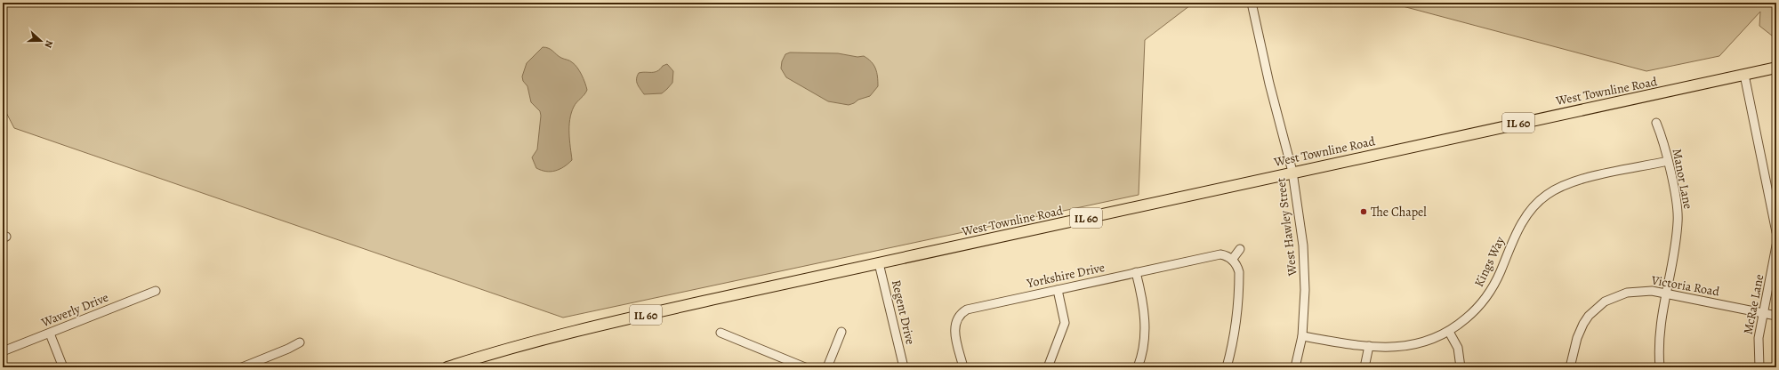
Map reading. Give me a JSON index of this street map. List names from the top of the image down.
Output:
{
  "streets": {
    "main road": ["West Townline Road", "IL 60"],
    "street": [
      "Manor Lane",
      "West Hawley Street",
      "Kings Way",
      "Yorkshire Drive",
      "Victoria Road",
      "McRae Lane",
      "Waverly Drive",
      "Regent Drive"
    ]
  },
  "crossings": [
    ["West Townline Road", "IL 60"],
    ["West Townline Road", "West Hawley Street"],
    ["West Townline Road", "Regent Drive"],
    ["IL 60", "Regent Drive"],
    ["Manor Lane", "Kings Way"],
    ["Manor Lane", "Victoria Road"],
    ["West Hawley Street", "Kings Way"],
    ["Victoria Road", "McRae Lane"]
  ],
  "places": ["The Chapel"],
  "north": "right"
}
